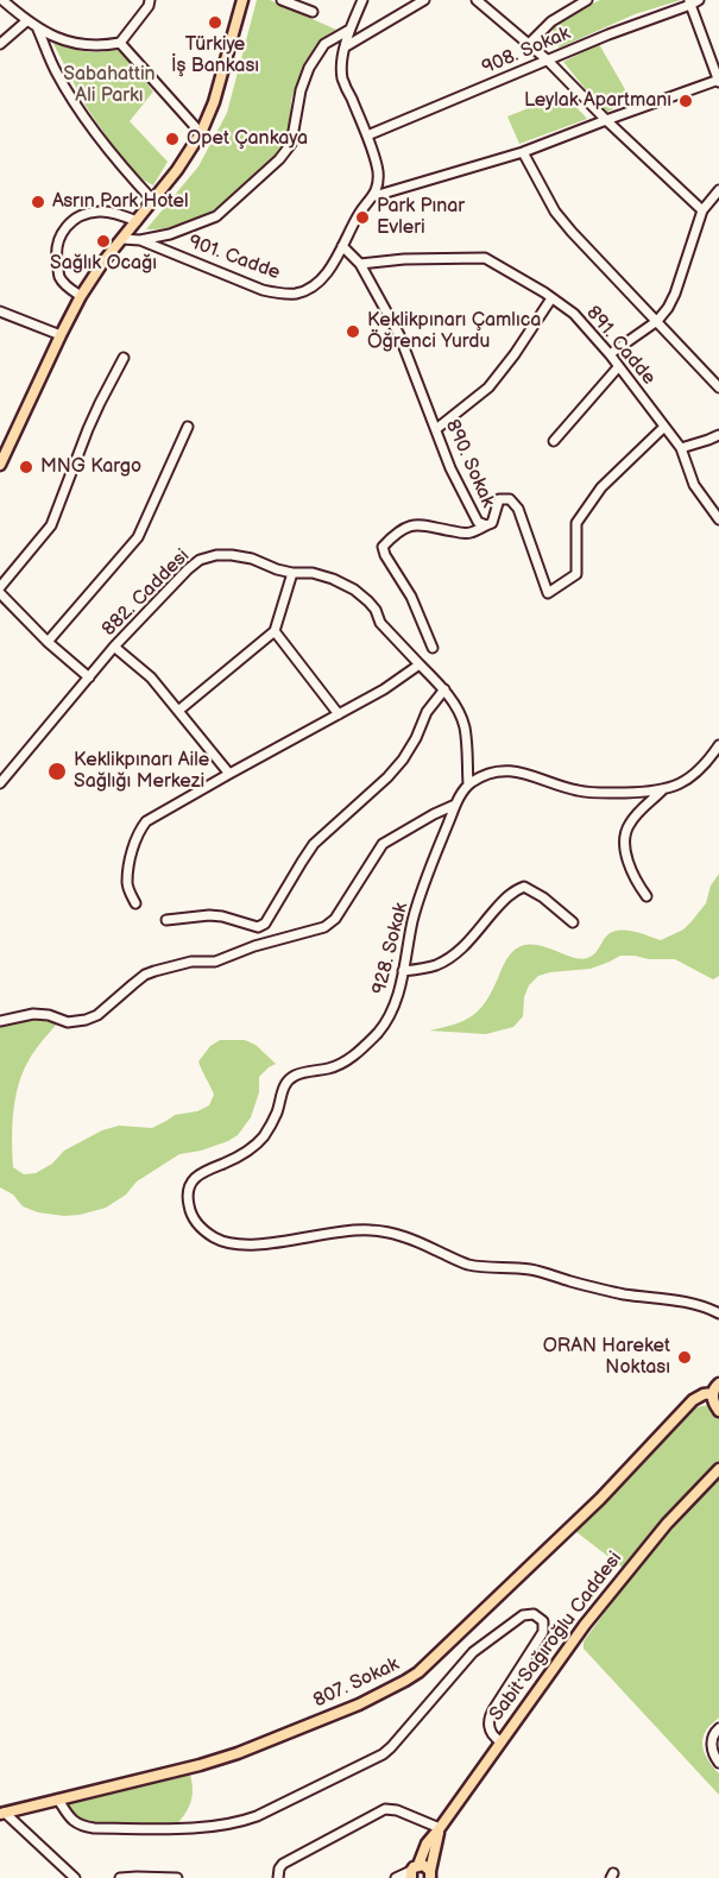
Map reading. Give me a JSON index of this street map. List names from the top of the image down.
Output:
{
  "streets": {
    "main road": ["Sabit Sağıroğlu Caddesi", "807. Sokak"],
    "street": [
      "908. Sokak",
      "901. Cadde",
      "891. Cadde",
      "890. Sokak",
      "882. Caddesi",
      "928. Sokak"
    ]
  },
  "crossings": [
    ["901. Cadde", "890. Sokak"],
    ["891. Cadde", "890. Sokak"],
    ["882. Caddesi", "928. Sokak"]
  ],
  "parks": ["Sabahattin Ali Parkı"],
  "places": [
    "Türkiye İş Bankası",
    "Leylak Apartmanı",
    "Opet Çankaya",
    "Asrın Park Hotel",
    "Park Pınar Evleri",
    "Sağlık Ocağı",
    "Keklikpınarı Çamlıca Öğrenci Yurdu",
    "MNG Kargo",
    "Keklikpınarı Aile Sağlığı Merkezi",
    "ORAN Hareket Noktası"
  ]
}
